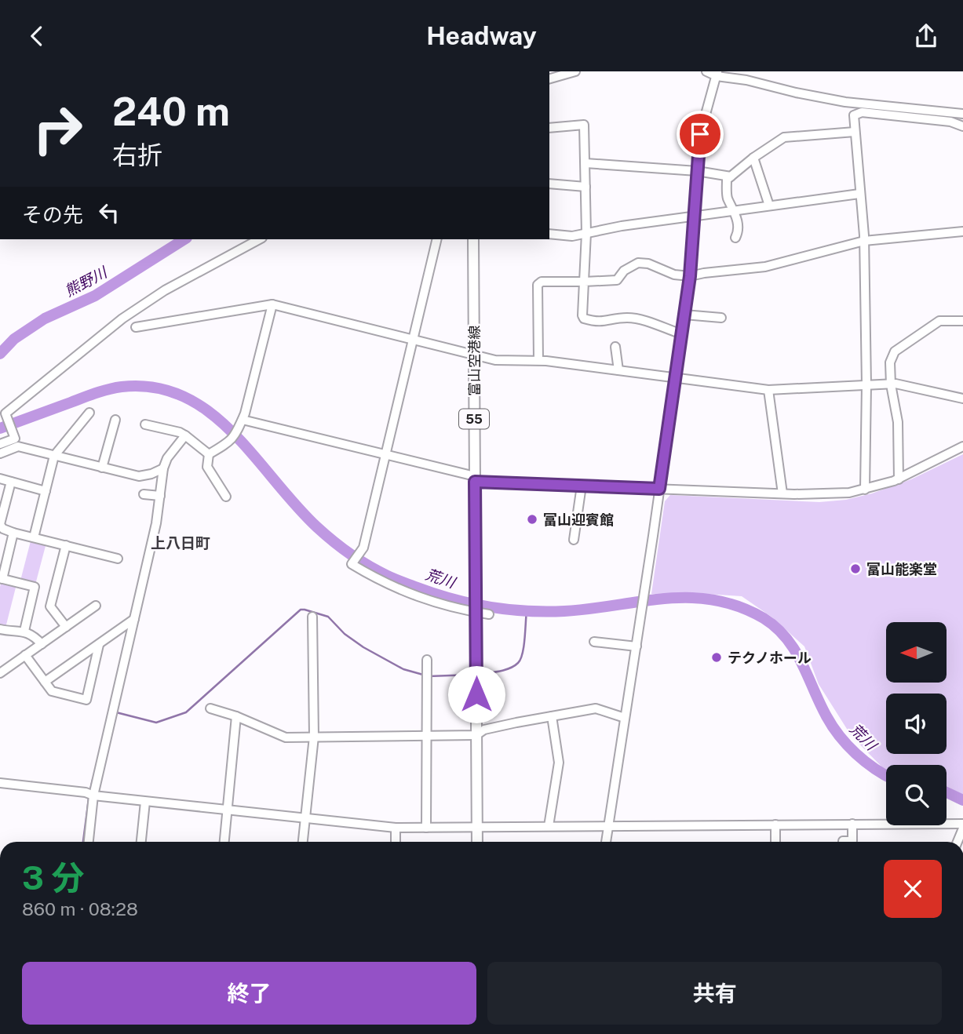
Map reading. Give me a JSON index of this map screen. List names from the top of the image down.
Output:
{
  "streets": {
    "main road": ["富山空港線", "55"]
  },
  "districts": ["上八日町"],
  "water": ["熊野川", "荒川"],
  "places": ["富山迎賓館", "富山能楽堂", "テクノホール"],
  "north": "left",
  "page": {
    "header": "Headway",
    "turn": ["240 m", "右折"],
    "then": "その先",
    "heading": ["3 分", "860 m · 08:28"],
    "buttons": ["終了", "共有"]
  }
}
